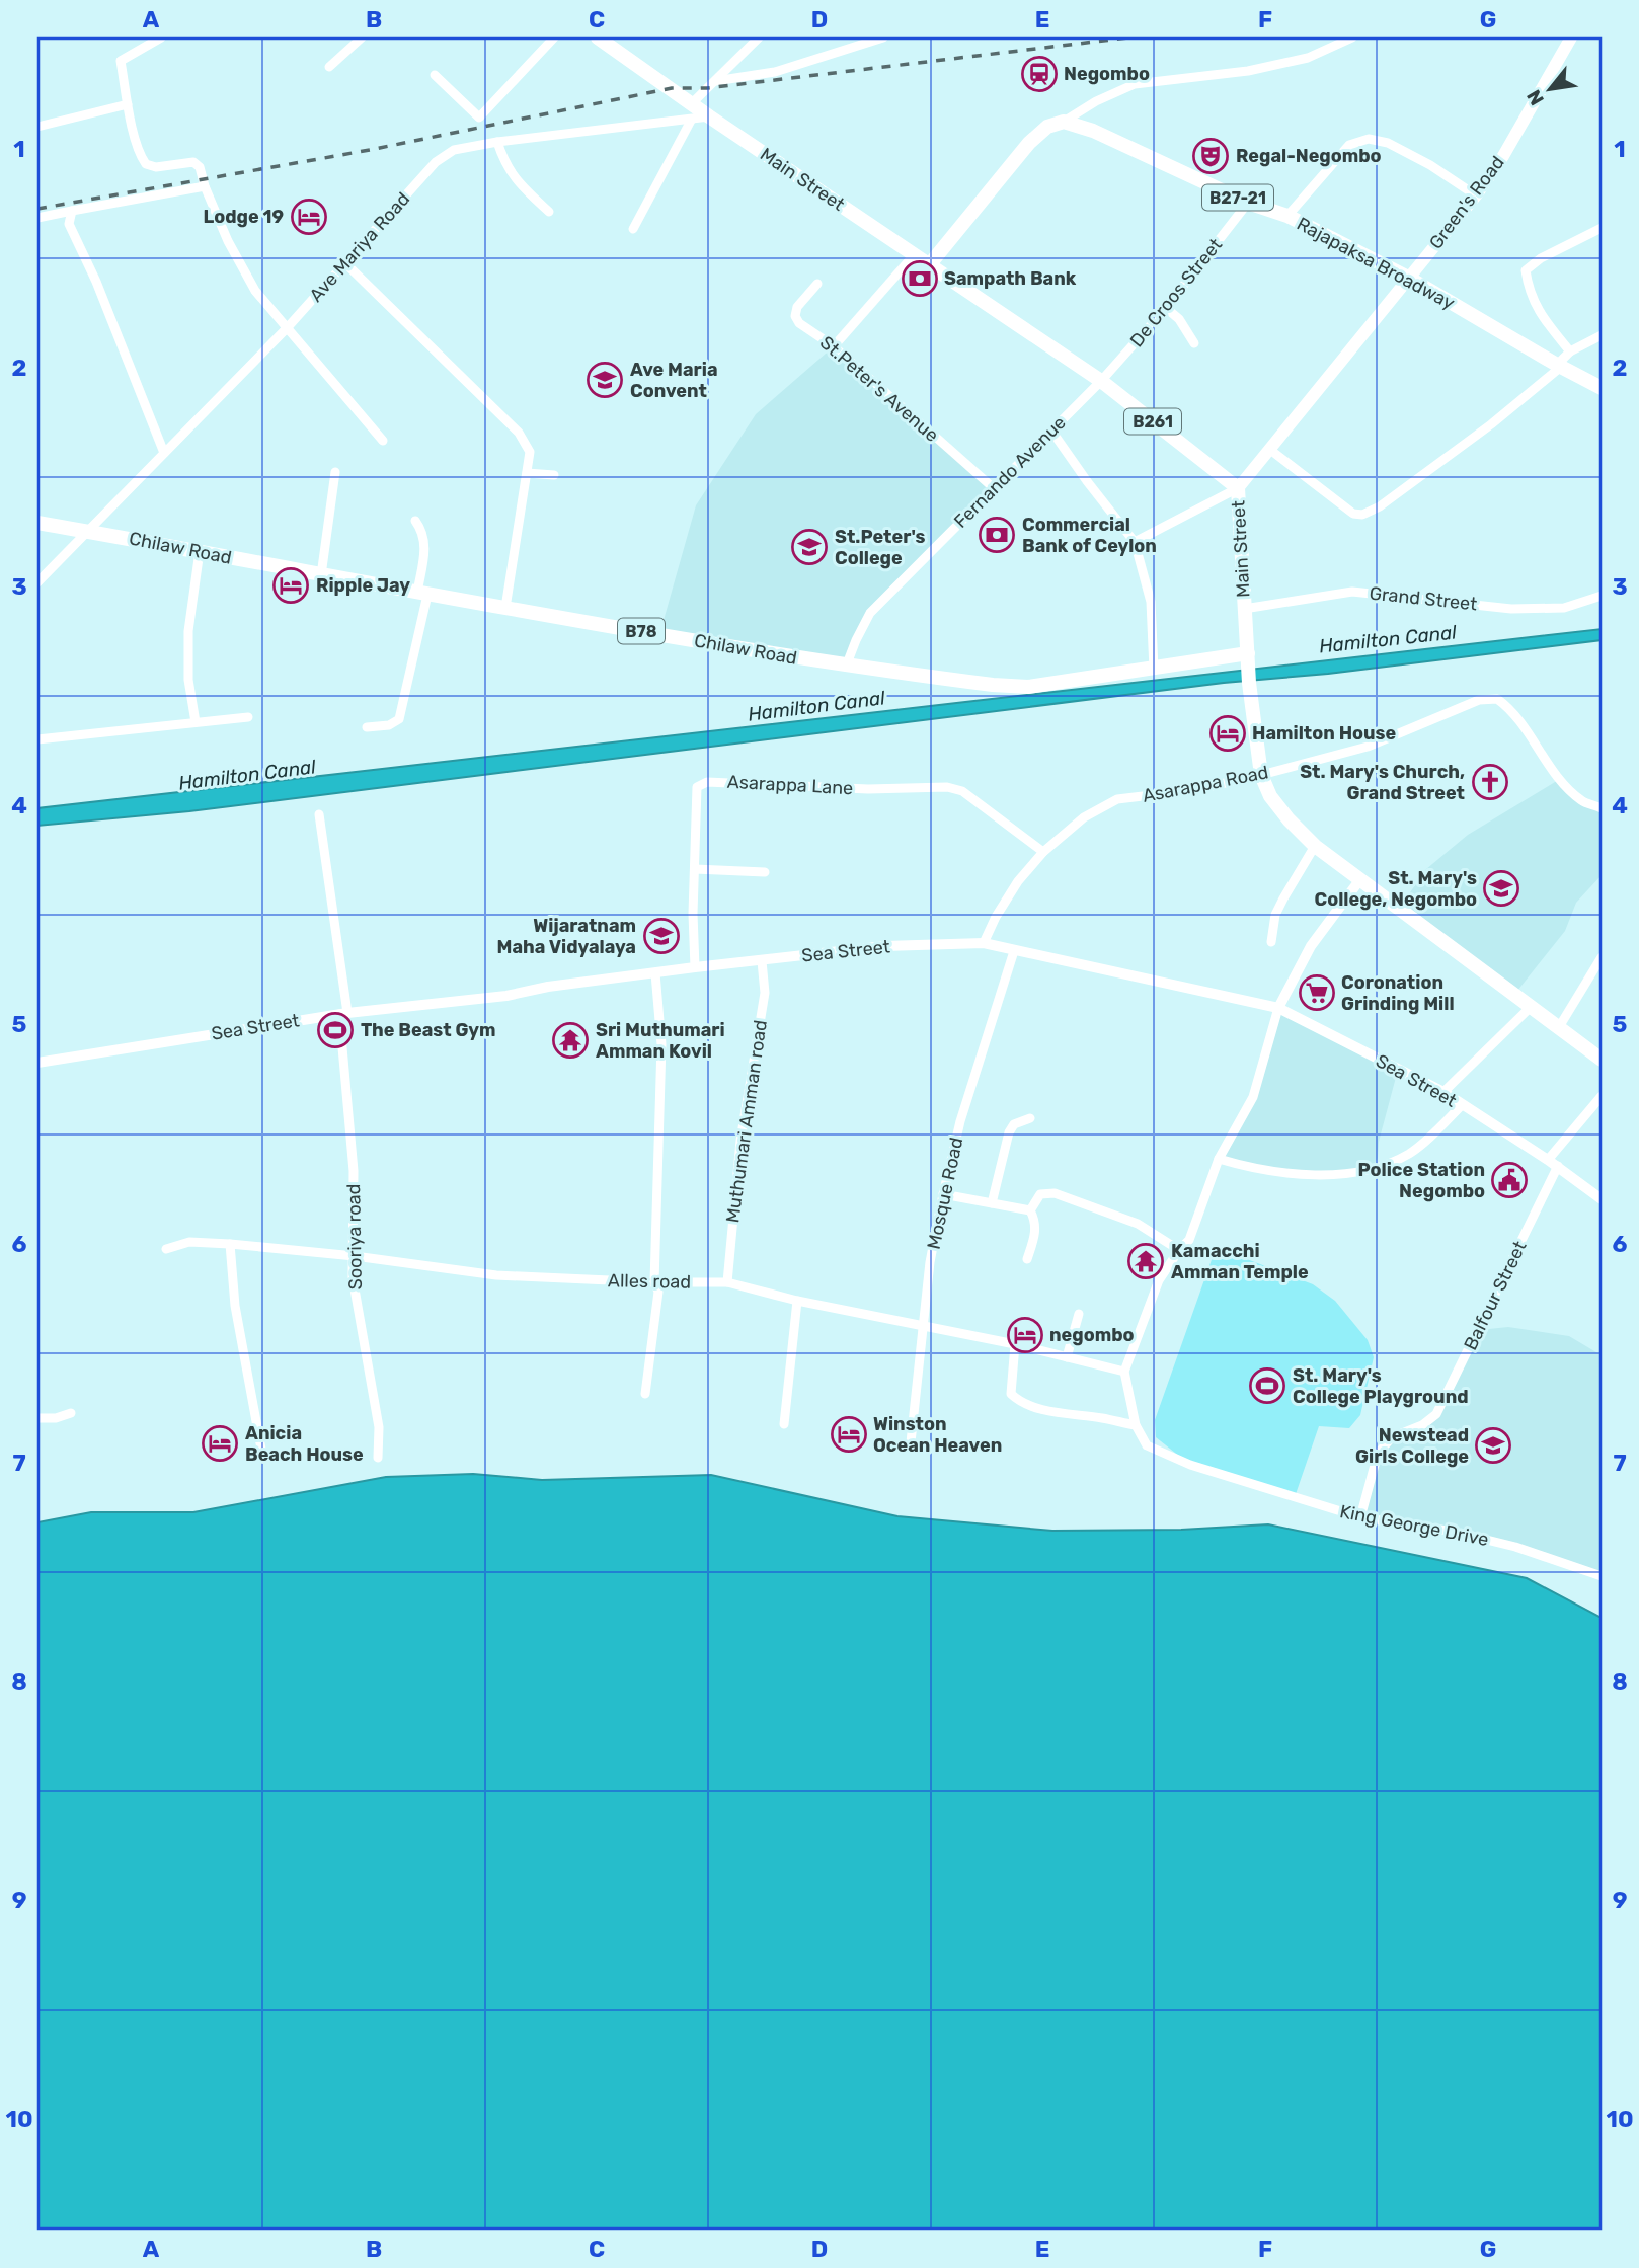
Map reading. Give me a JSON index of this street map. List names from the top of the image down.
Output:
{
  "streets": {
    "main road": [
      "Main Street",
      "B27-21",
      "Green's Road",
      "Rajapaksa Broadway",
      "B261",
      "Chilaw Road",
      "B78"
    ],
    "street": [
      "Ave Mariya Road",
      "De Croos Street",
      "St.Peter's Avenue",
      "Fernando Avenue",
      "Grand Street",
      "Asarappa Road",
      "Asarappa Lane",
      "Sea Street",
      "Muthumari Amman road",
      "Mosque Road",
      "Sooriya road",
      "Alles road",
      "Balfour Street",
      "King George Drive"
    ]
  },
  "crossings": [
    ["Main Street", "Green's Road"],
    ["Main Street", "Ave Mariya Road"],
    ["Main Street", "De Croos Street"],
    ["Main Street", "Fernando Avenue"],
    ["Main Street", "Chilaw Road"],
    ["Main Street", "Grand Street"],
    ["Main Street", "Asarappa Road"],
    ["Green's Road", "Rajapaksa Broadway"],
    ["Ave Mariya Road", "Chilaw Road"],
    ["Rajapaksa Broadway", "De Croos Street"],
    ["De Croos Street", "Fernando Avenue"],
    ["St.Peter's Avenue", "Fernando Avenue"],
    ["Fernando Avenue", "Chilaw Road"],
    ["Asarappa Road", "Asarappa Lane"],
    ["Asarappa Road", "Sea Street"],
    ["Asarappa Lane", "Sea Street"],
    ["Sea Street", "Muthumari Amman road"],
    ["Sea Street", "Mosque Road"],
    ["Sea Street", "Sooriya road"],
    ["Sea Street", "Balfour Street"],
    ["Muthumari Amman road", "Alles road"],
    ["Mosque Road", "Alles road"],
    ["Sooriya road", "Alles road"],
    ["Balfour Street", "King George Drive"]
  ],
  "water": ["Hamilton Canal"],
  "places": {
    "station": ["Negombo"],
    "theatre": ["Regal-Negombo"],
    "hotel": [
      "Lodge 19",
      "Ripple Jay",
      "Hamilton House",
      "negombo",
      "Winston Ocean Heaven",
      "Anicia Beach House"
    ],
    "bank": ["Sampath Bank", "Commercial Bank of Ceylon"],
    "school or university": [
      "Ave Maria Convent",
      "St.Peter's College",
      "St. Mary's College, Negombo",
      "Wijaratnam Maha Vidyalaya",
      "Newstead Girls College"
    ],
    "church": ["St. Mary's Church, Grand Street"],
    "supermarket": ["Coronation Grinding Mill"],
    "sports": ["The Beast Gym", "St. Mary's College Playground"],
    "temple": ["Sri Muthumari Amman Kovil", "Kamacchi Amman Temple"],
    "public building": ["Police Station Negombo"]
  },
  "north": "bottom left",
  "grid": {
    "columns": [
      "A",
      "B",
      "C",
      "D",
      "E",
      "F",
      "G"
    ],
    "rows": [
      "1",
      "2",
      "3",
      "4",
      "5",
      "6",
      "7",
      "8",
      "9",
      "10"
    ]
  }
}
